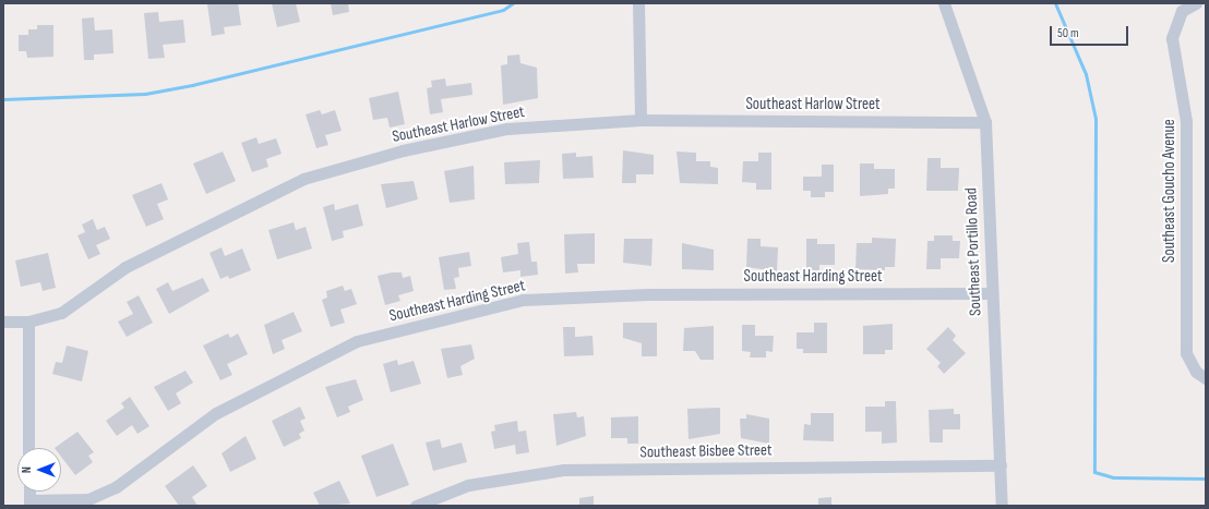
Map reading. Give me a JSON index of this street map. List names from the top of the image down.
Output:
{
  "streets": {
    "street": [
      "Southeast Harlow Street",
      "Southeast Goucho Avenue",
      "Southeast Portillo Road",
      "Southeast Harding Street",
      "Southeast Bisbee Street"
    ]
  },
  "crossings": [
    ["Southeast Harlow Street", "Southeast Portillo Road"],
    ["Southeast Portillo Road", "Southeast Harding Street"],
    ["Southeast Portillo Road", "Southeast Bisbee Street"]
  ],
  "scale_bar": "50 m",
  "north": "left"
}
